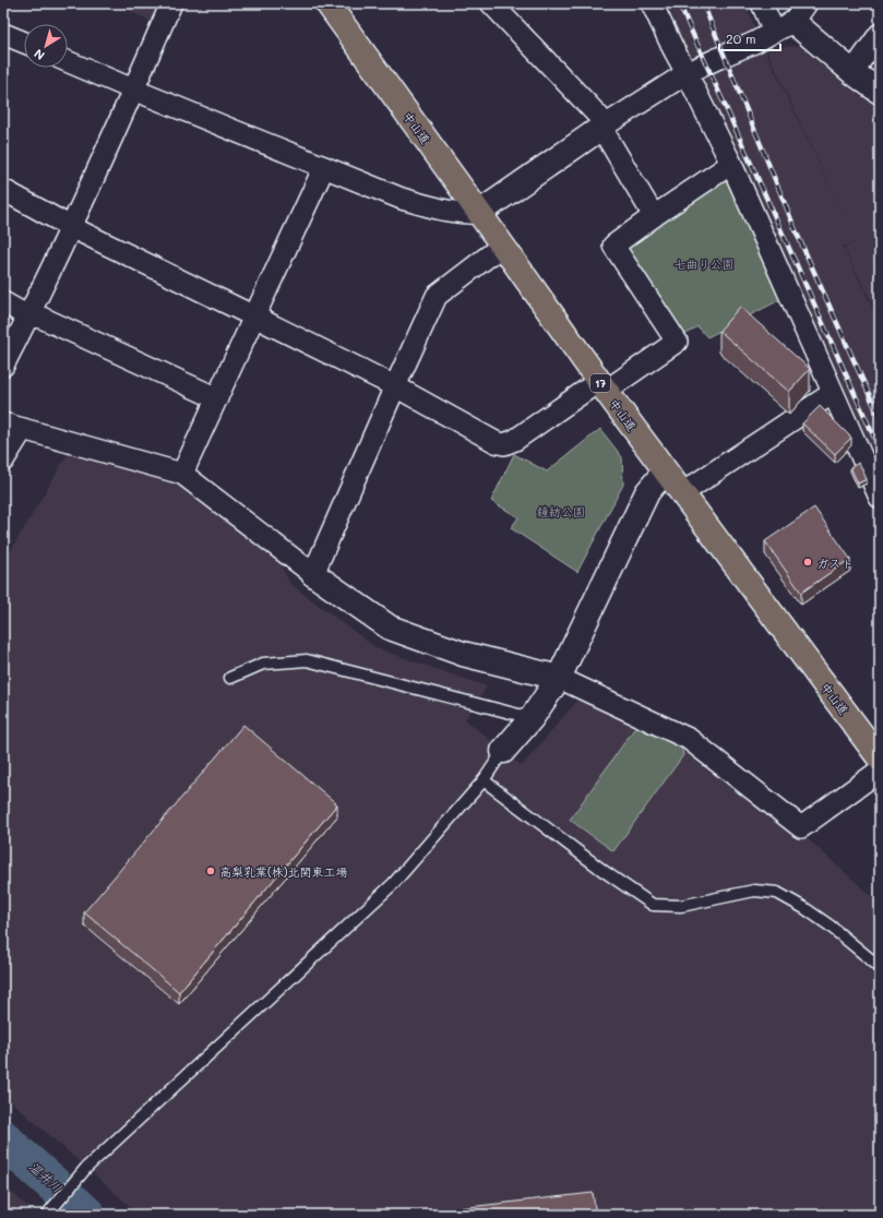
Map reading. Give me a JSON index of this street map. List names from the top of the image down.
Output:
{
  "streets": {
    "highway": ["中山道", "17"]
  },
  "water": ["温井川"],
  "parks": ["七曲り公園", "鐘紡公園"],
  "places": ["ガスト", "高梨乳業(株)北関東工場"],
  "scale_bar": "20 m",
  "north": "bottom left"
}
